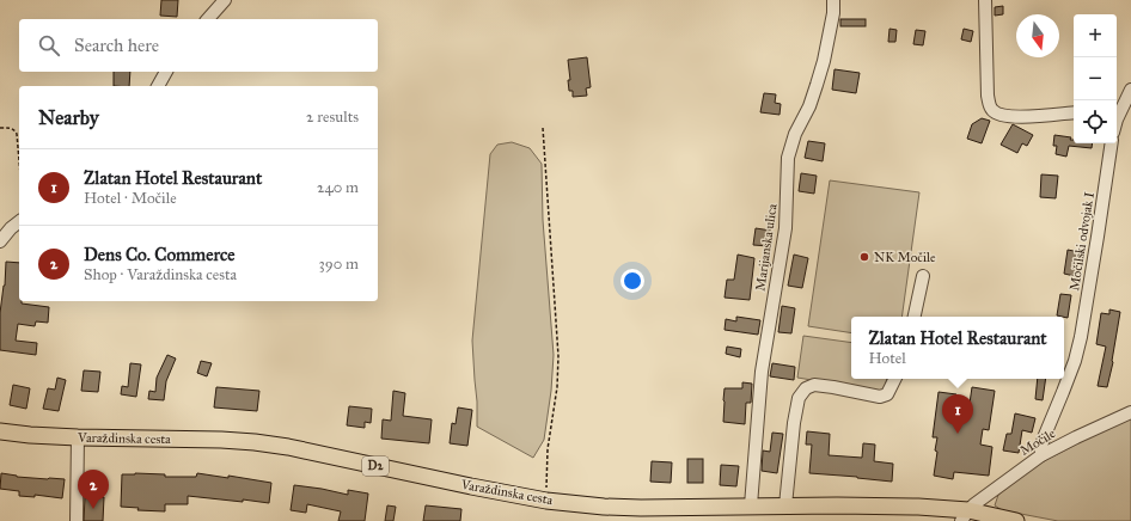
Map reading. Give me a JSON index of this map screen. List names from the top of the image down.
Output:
{
  "streets": {
    "main road": ["Varaždinska cesta", "D2"],
    "street": ["Močilski odvojak I", "Marijanska ulica", "Močile"]
  },
  "crossings": [
    ["Močilski odvojak I", "Močile"],
    ["Marijanska ulica", "Varaždinska cesta"],
    ["Varaždinska cesta", "Močile"]
  ],
  "places": ["NK Močile"],
  "north": "bottom",
  "page": {
    "map_buttons": ["+", "−"],
    "search": "Search here",
    "heading": ["Nearby", "2 results"],
    "list": [
      {
        "mark": "1",
        "name": "Zlatan Hotel Restaurant",
        "note": "Hotel · Močile",
        "value": "240 m"
      },
      {
        "mark": "2",
        "name": "Dens Co. Commerce",
        "note": "Shop · Varaždinska cesta",
        "value": "390 m"
      }
    ],
    "popup": ["Zlatan Hotel Restaurant", "Hotel"],
    "pins": ["1", "2"]
  }
}
